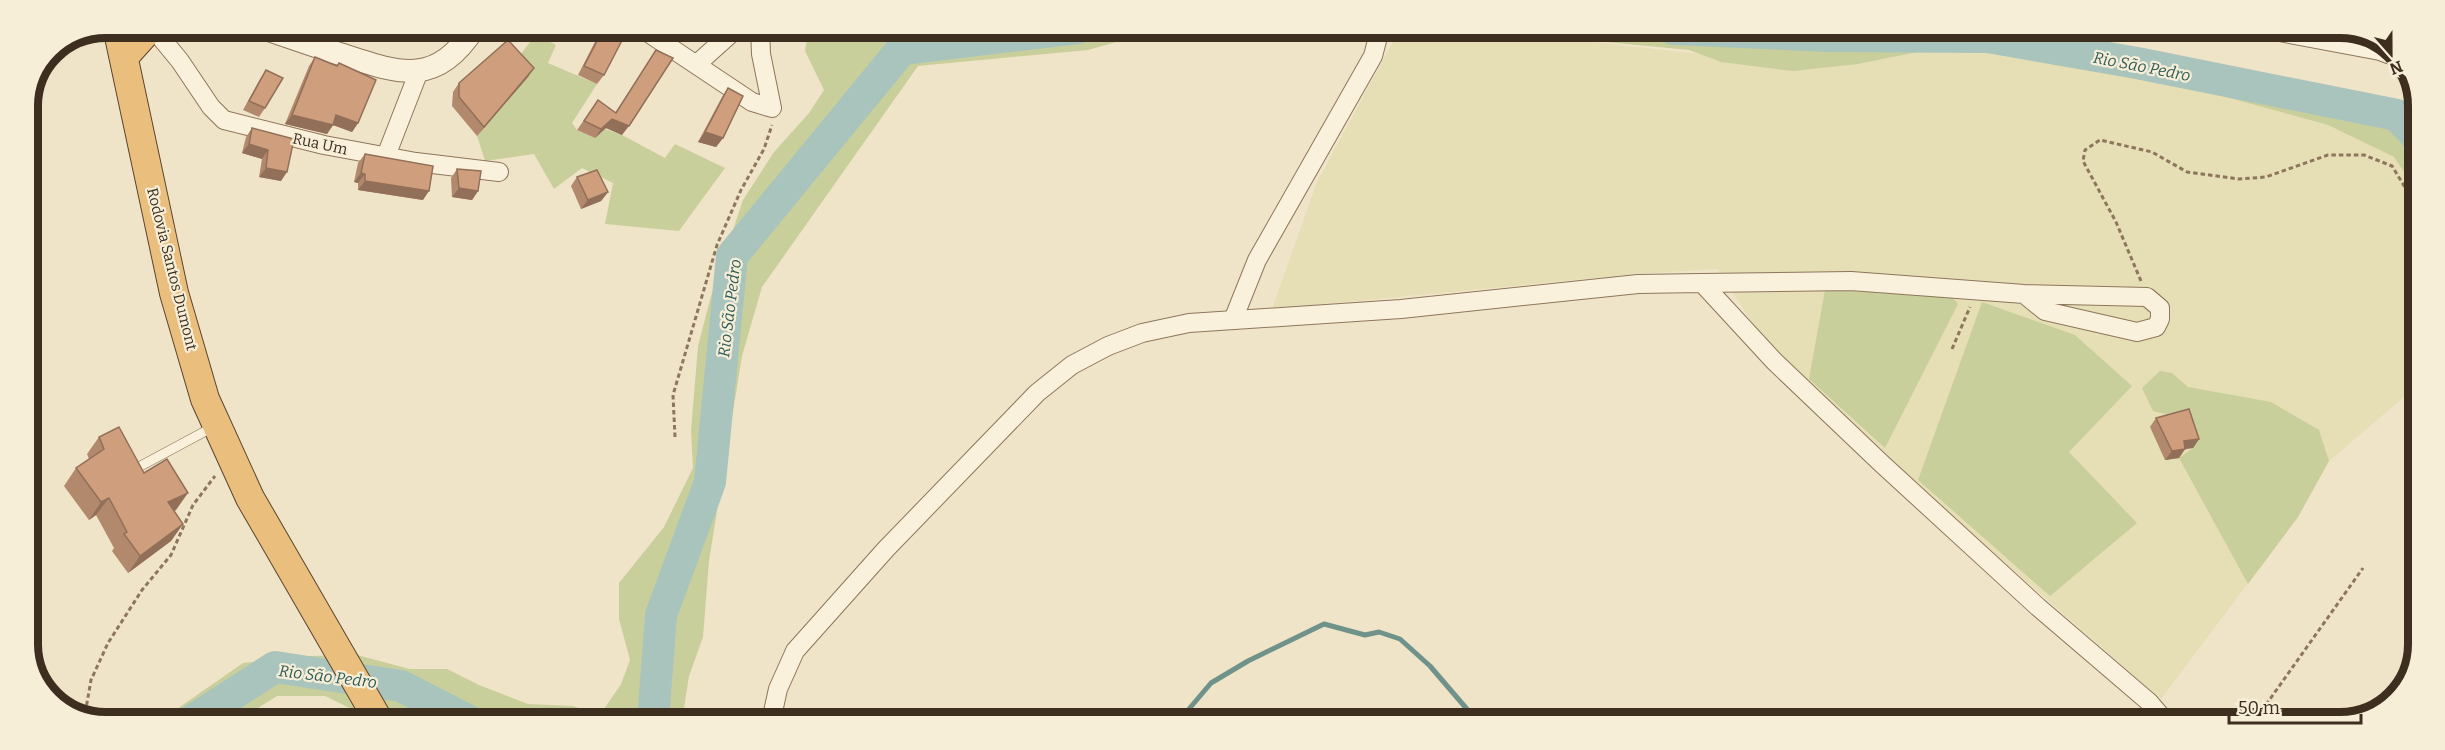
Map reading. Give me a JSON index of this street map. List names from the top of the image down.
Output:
{
  "streets": {
    "highway": ["Rodovia Santos Dumont"],
    "street": ["Rua Um"]
  },
  "water": ["Rio São Pedro"],
  "scale_bar": "50 m",
  "north": "bottom"
}
